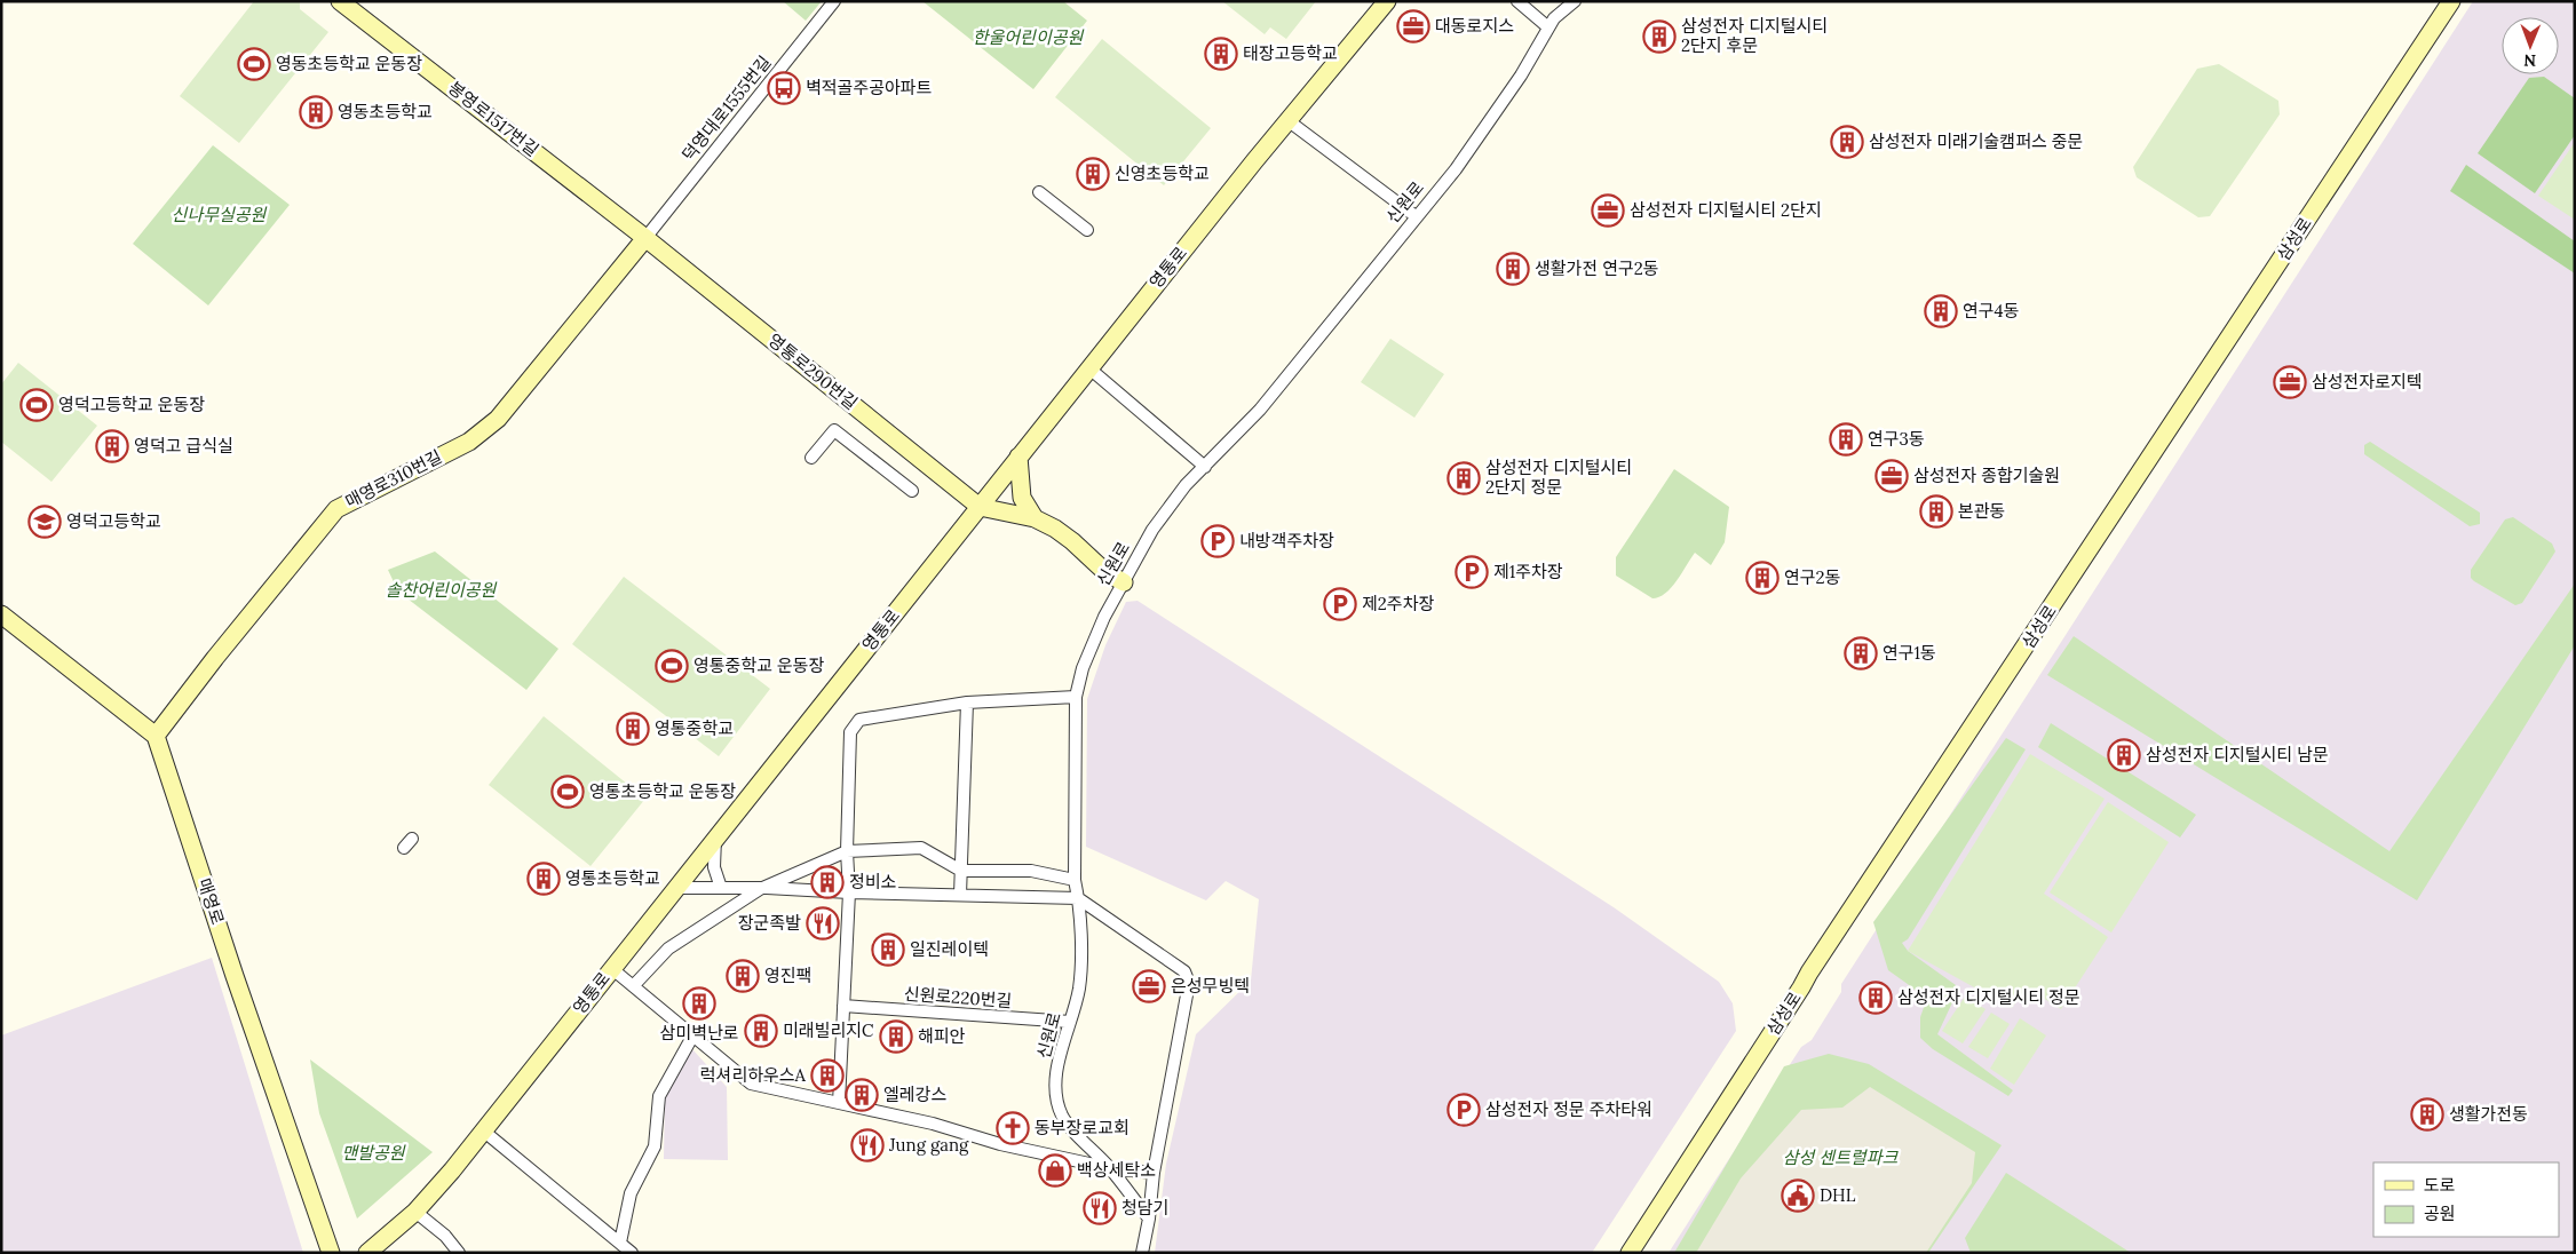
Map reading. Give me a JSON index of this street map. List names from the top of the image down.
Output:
{
  "streets": {
    "street": [
      "덕영대로1555번길",
      "봉영로1517번길",
      "신원로",
      "삼성로",
      "영통로",
      "영통로290번길",
      "매영로310번길",
      "매영로",
      "신원로220번길"
    ]
  },
  "crossings": [
    ["덕영대로1555번길", "봉영로1517번길"],
    ["덕영대로1555번길", "영통로290번길"],
    ["덕영대로1555번길", "매영로310번길"],
    ["봉영로1517번길", "영통로290번길"],
    ["봉영로1517번길", "매영로310번길"],
    ["신원로", "신원로220번길"],
    ["영통로", "영통로290번길"],
    ["영통로290번길", "매영로310번길"],
    ["매영로310번길", "매영로"]
  ],
  "parks": [
    "한울어린이공원",
    "신나무실공원",
    "솔찬어린이공원",
    "맨발공원",
    "삼성 센트럴파크"
  ],
  "places": {
    "office": [
      "대동로지스",
      "삼성전자 디지털시티 2단지",
      "삼성전자로지텍",
      "삼성전자 종합기술원",
      "은성무빙텍"
    ],
    "building": [
      "삼성전자 디지털시티 2단지 후문",
      "태장고등학교",
      "영동초등학교",
      "삼성전자 미래기술캠퍼스 중문",
      "신영초등학교",
      "생활가전 연구2동",
      "연구4동",
      "연구3동",
      "영덕고 급식실",
      "삼성전자 디지털시티 2단지 정문",
      "본관동",
      "연구2동",
      "연구1동",
      "영통중학교",
      "삼성전자 디지털시티 남문",
      "영통초등학교",
      "정비소",
      "일진레이텍",
      "영진팩",
      "삼성전자 디지털시티 정문",
      "삼미벽난로",
      "미래빌리지C",
      "해피안",
      "럭셔리하우스A",
      "엘레강스",
      "생활가전동"
    ],
    "sports": [
      "영동초등학교 운동장",
      "영덕고등학교 운동장",
      "영통중학교 운동장",
      "영통초등학교 운동장"
    ],
    "bus stop": ["벽적골주공아파트"],
    "school or university": ["영덕고등학교"],
    "parking": [
      "내방객주차장",
      "제1주차장",
      "제2주차장",
      "삼성전자 정문 주차타워"
    ],
    "restaurant": ["장군족발", "Jung gang", "청담기"],
    "church": ["동부장로교회"],
    "shop": ["백상세탁소"],
    "public building": ["DHL"]
  },
  "legend": ["도로", "공원"],
  "north": "bottom"
}
